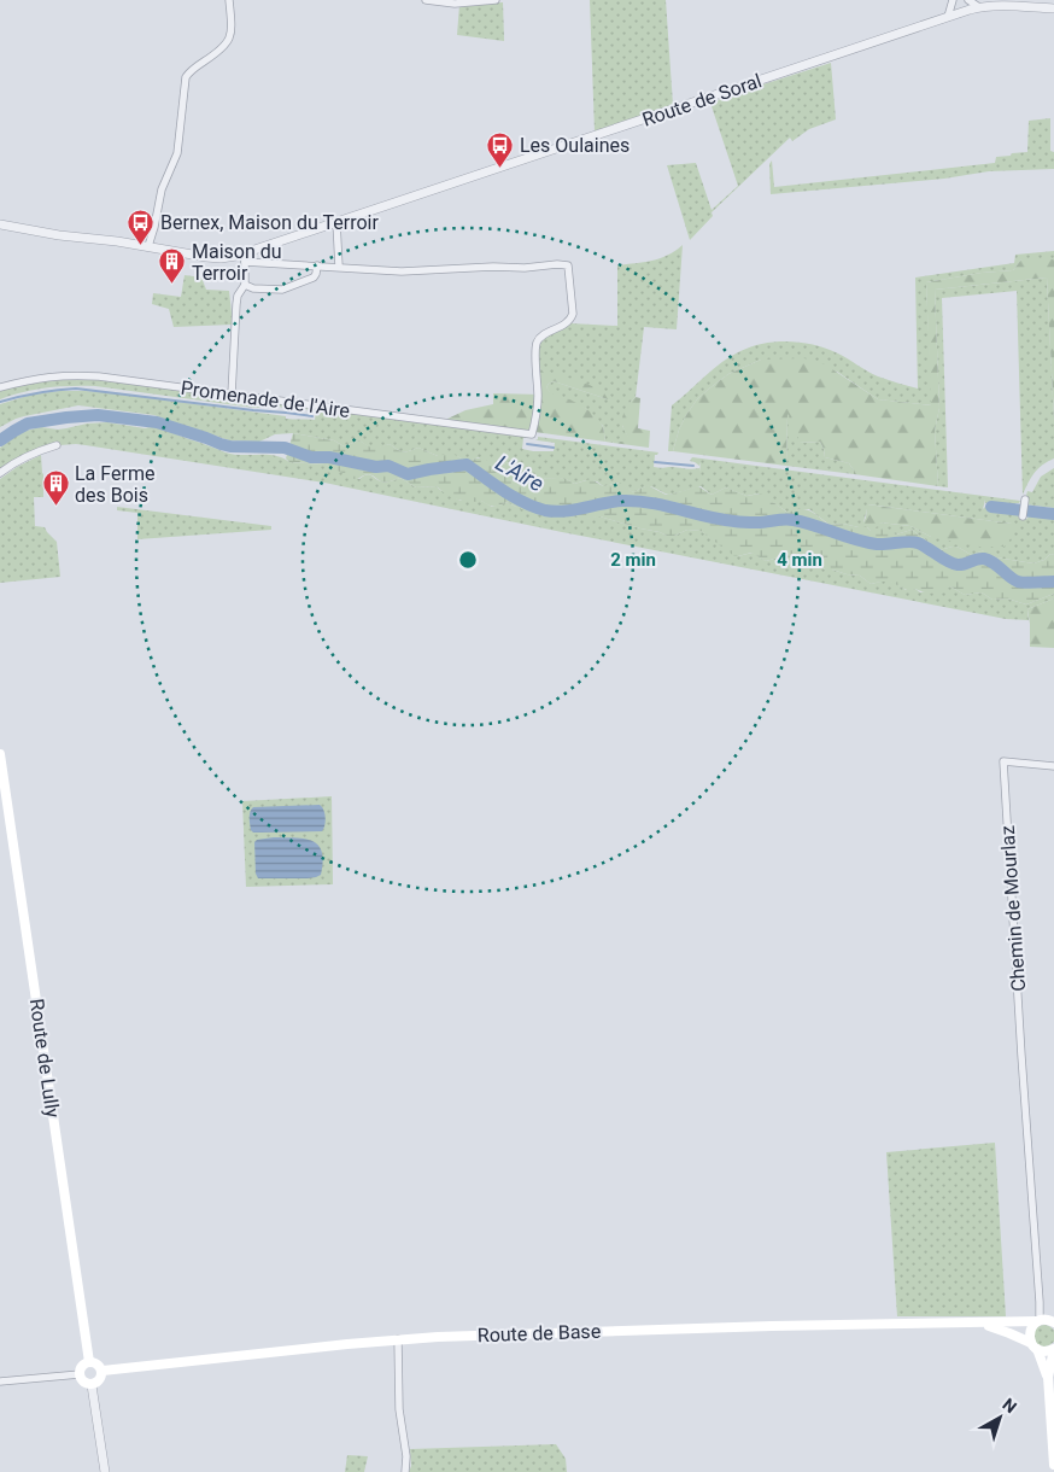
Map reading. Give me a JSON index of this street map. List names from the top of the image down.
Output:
{
  "streets": {
    "main road": ["Route de Lully", "Route de Base"],
    "street": ["Route de Soral", "Promenade de l'Aire", "Chemin de Mourlaz"]
  },
  "crossings": [
    ["Chemin de Mourlaz", "Route de Base"],
    ["Route de Lully", "Route de Base"]
  ],
  "water": ["L'Aire"],
  "places": {
    "bus stop": ["Les Oulaines", "Bernex, Maison du Terroir"],
    "building": ["Maison du Terroir", "La Ferme des Bois"]
  },
  "north": "top right",
  "rings": ["2 min", "4 min"]
}
